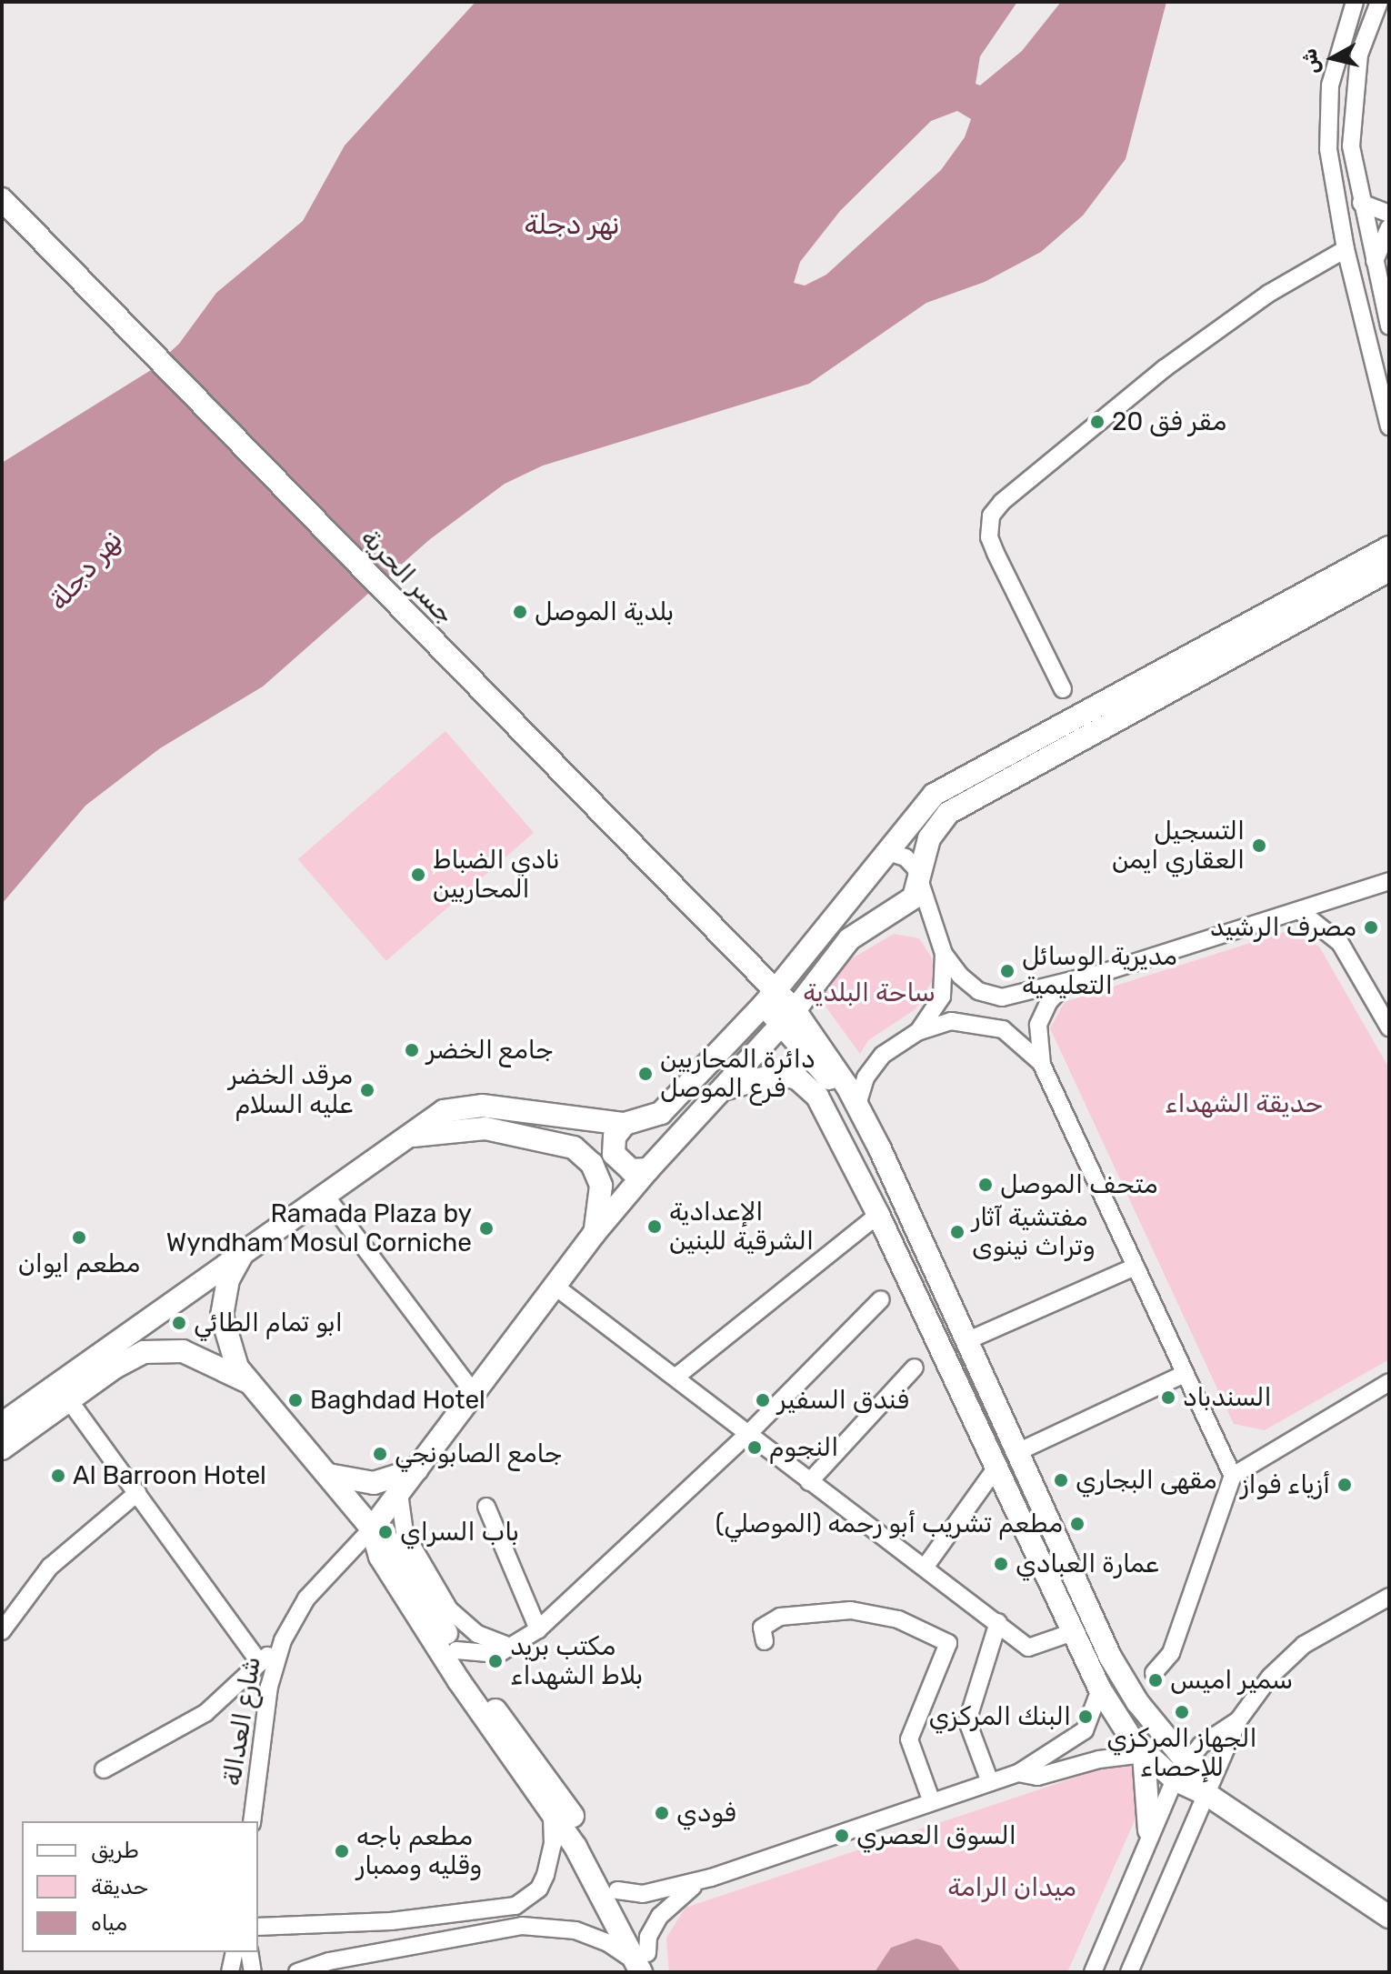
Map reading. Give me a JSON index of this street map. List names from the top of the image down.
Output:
{
  "streets": {
    "main road": ["جسر الحرية"],
    "street": ["شارع العدالة"]
  },
  "water": ["نهر دجلة"],
  "parks": ["ساحة البلدية", "حديقة الشهداء", "ميدان الرامة"],
  "places": [
    "مقر فق 20",
    "بلدية الموصل",
    "التسجيل العقاري ايمن",
    "نادي الضباط المحاربين",
    "مصرف الرشيد",
    "مديرية الوسائل التعليمية",
    "جامع الخضر",
    "دائرة المحاربين فرع الموصل",
    "مرقد الخضر عليه السلام",
    "متحف الموصل",
    "الإعدادية الشرقية للبنين",
    "Ramada Plaza by Wyndham Mosul Corniche",
    "مفتشية آثار وتراث نينوى",
    "مطعم ايوان",
    "ابو تمام الطائي",
    "السندباد",
    "Baghdad Hotel",
    "فندق السفير",
    "النجوم",
    "جامع الصابونجي",
    "Al Barroon Hotel",
    "مقهى البجاري",
    "أزياء فواز",
    "مطعم تشريب أبو رحمه (الموصلي)",
    "باب السراي",
    "عمارة العبادي",
    "مكتب بريد بلاط الشهداء",
    "سمير اميس",
    "الجهاز المركزي للإحصاء",
    "البنك المركزي",
    "فودي",
    "السوق العصري",
    "مطعم باجه وقليه وممبار"
  ],
  "legend": ["طريق", "حديقة", "مياه"],
  "north": "left"
}
